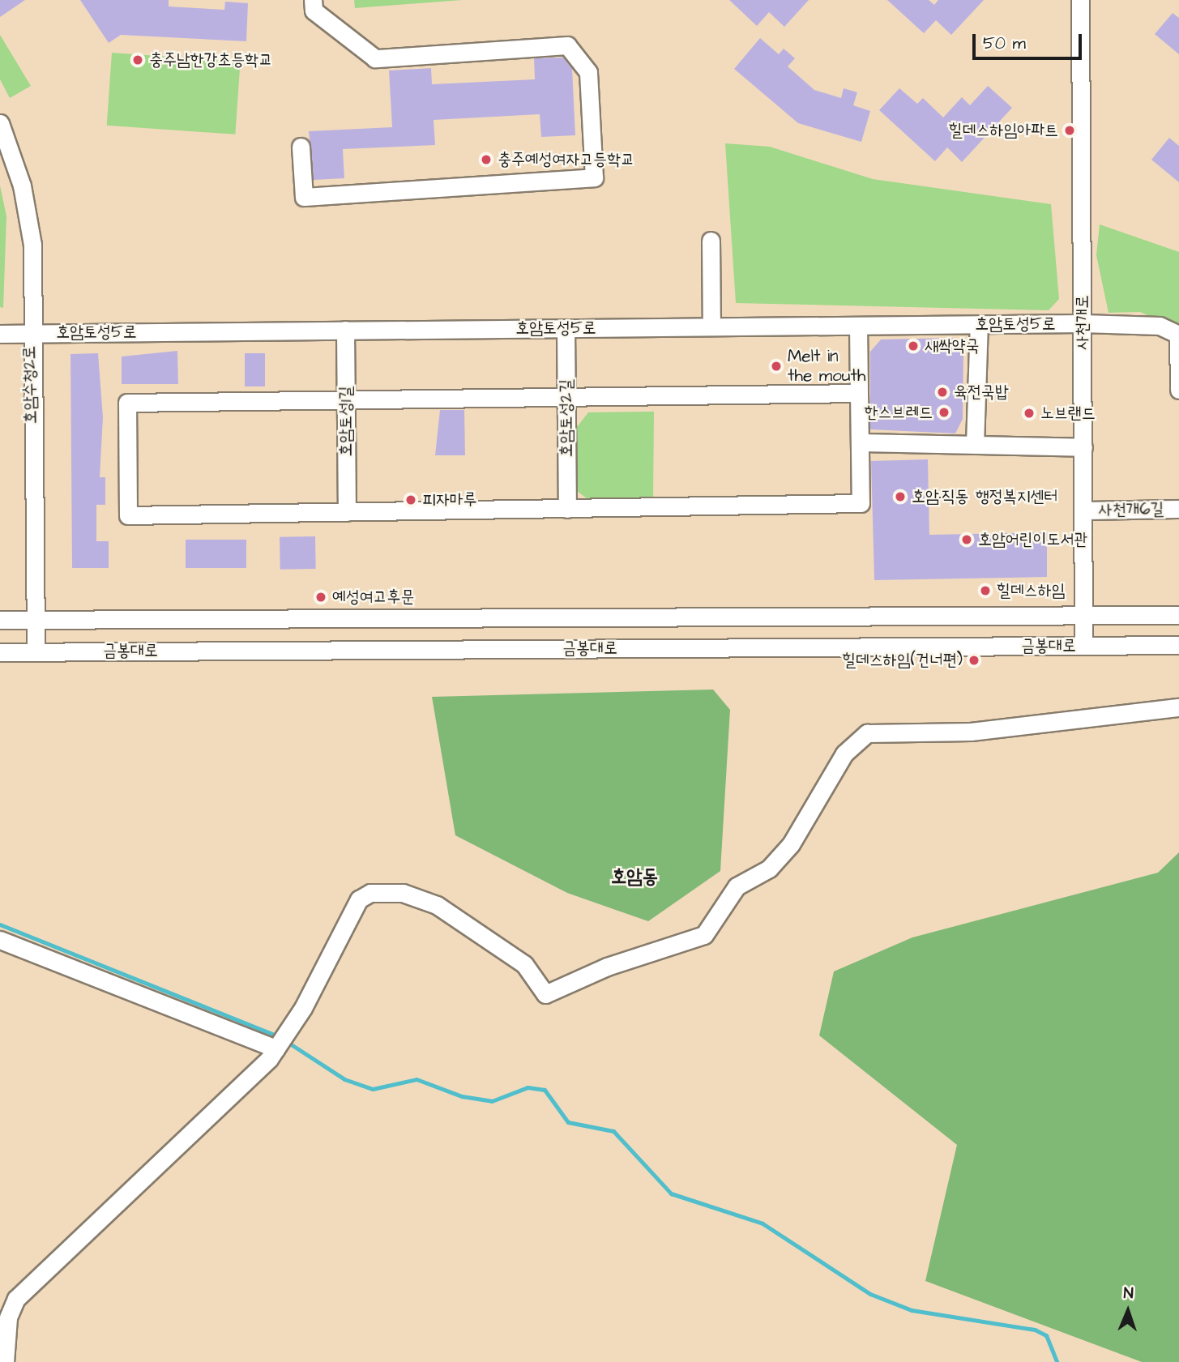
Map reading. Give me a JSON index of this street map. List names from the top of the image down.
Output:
{
  "streets": {
    "street": [
      "사천개로",
      "호암토성5로",
      "호암수청2로",
      "호암토성2길",
      "호암토성1길",
      "사천개6길",
      "금봉대로"
    ]
  },
  "crossings": [
    ["사천개로", "호암토성5로"],
    ["사천개로", "사천개6길"],
    ["사천개로", "금봉대로"],
    ["호암토성5로", "호암수청2로"],
    ["호암토성5로", "호암토성2길"],
    ["호암토성5로", "호암토성1길"],
    ["호암수청2로", "금봉대로"]
  ],
  "districts": ["호암동"],
  "places": [
    "충주남한강초등학교",
    "힐데스하임아파트",
    "충주예성여자고등학교",
    "새싹약국",
    "Melt in the mouth",
    "육전국밥",
    "한스브레드",
    "노브랜드",
    "호암·직동 행정복지센터",
    "피자마루",
    "호암어린이도서관",
    "힐데스하임",
    "예성여고후문",
    "힐데스하임(건너편)"
  ],
  "scale_bar": "50 m",
  "north": "top"
}
